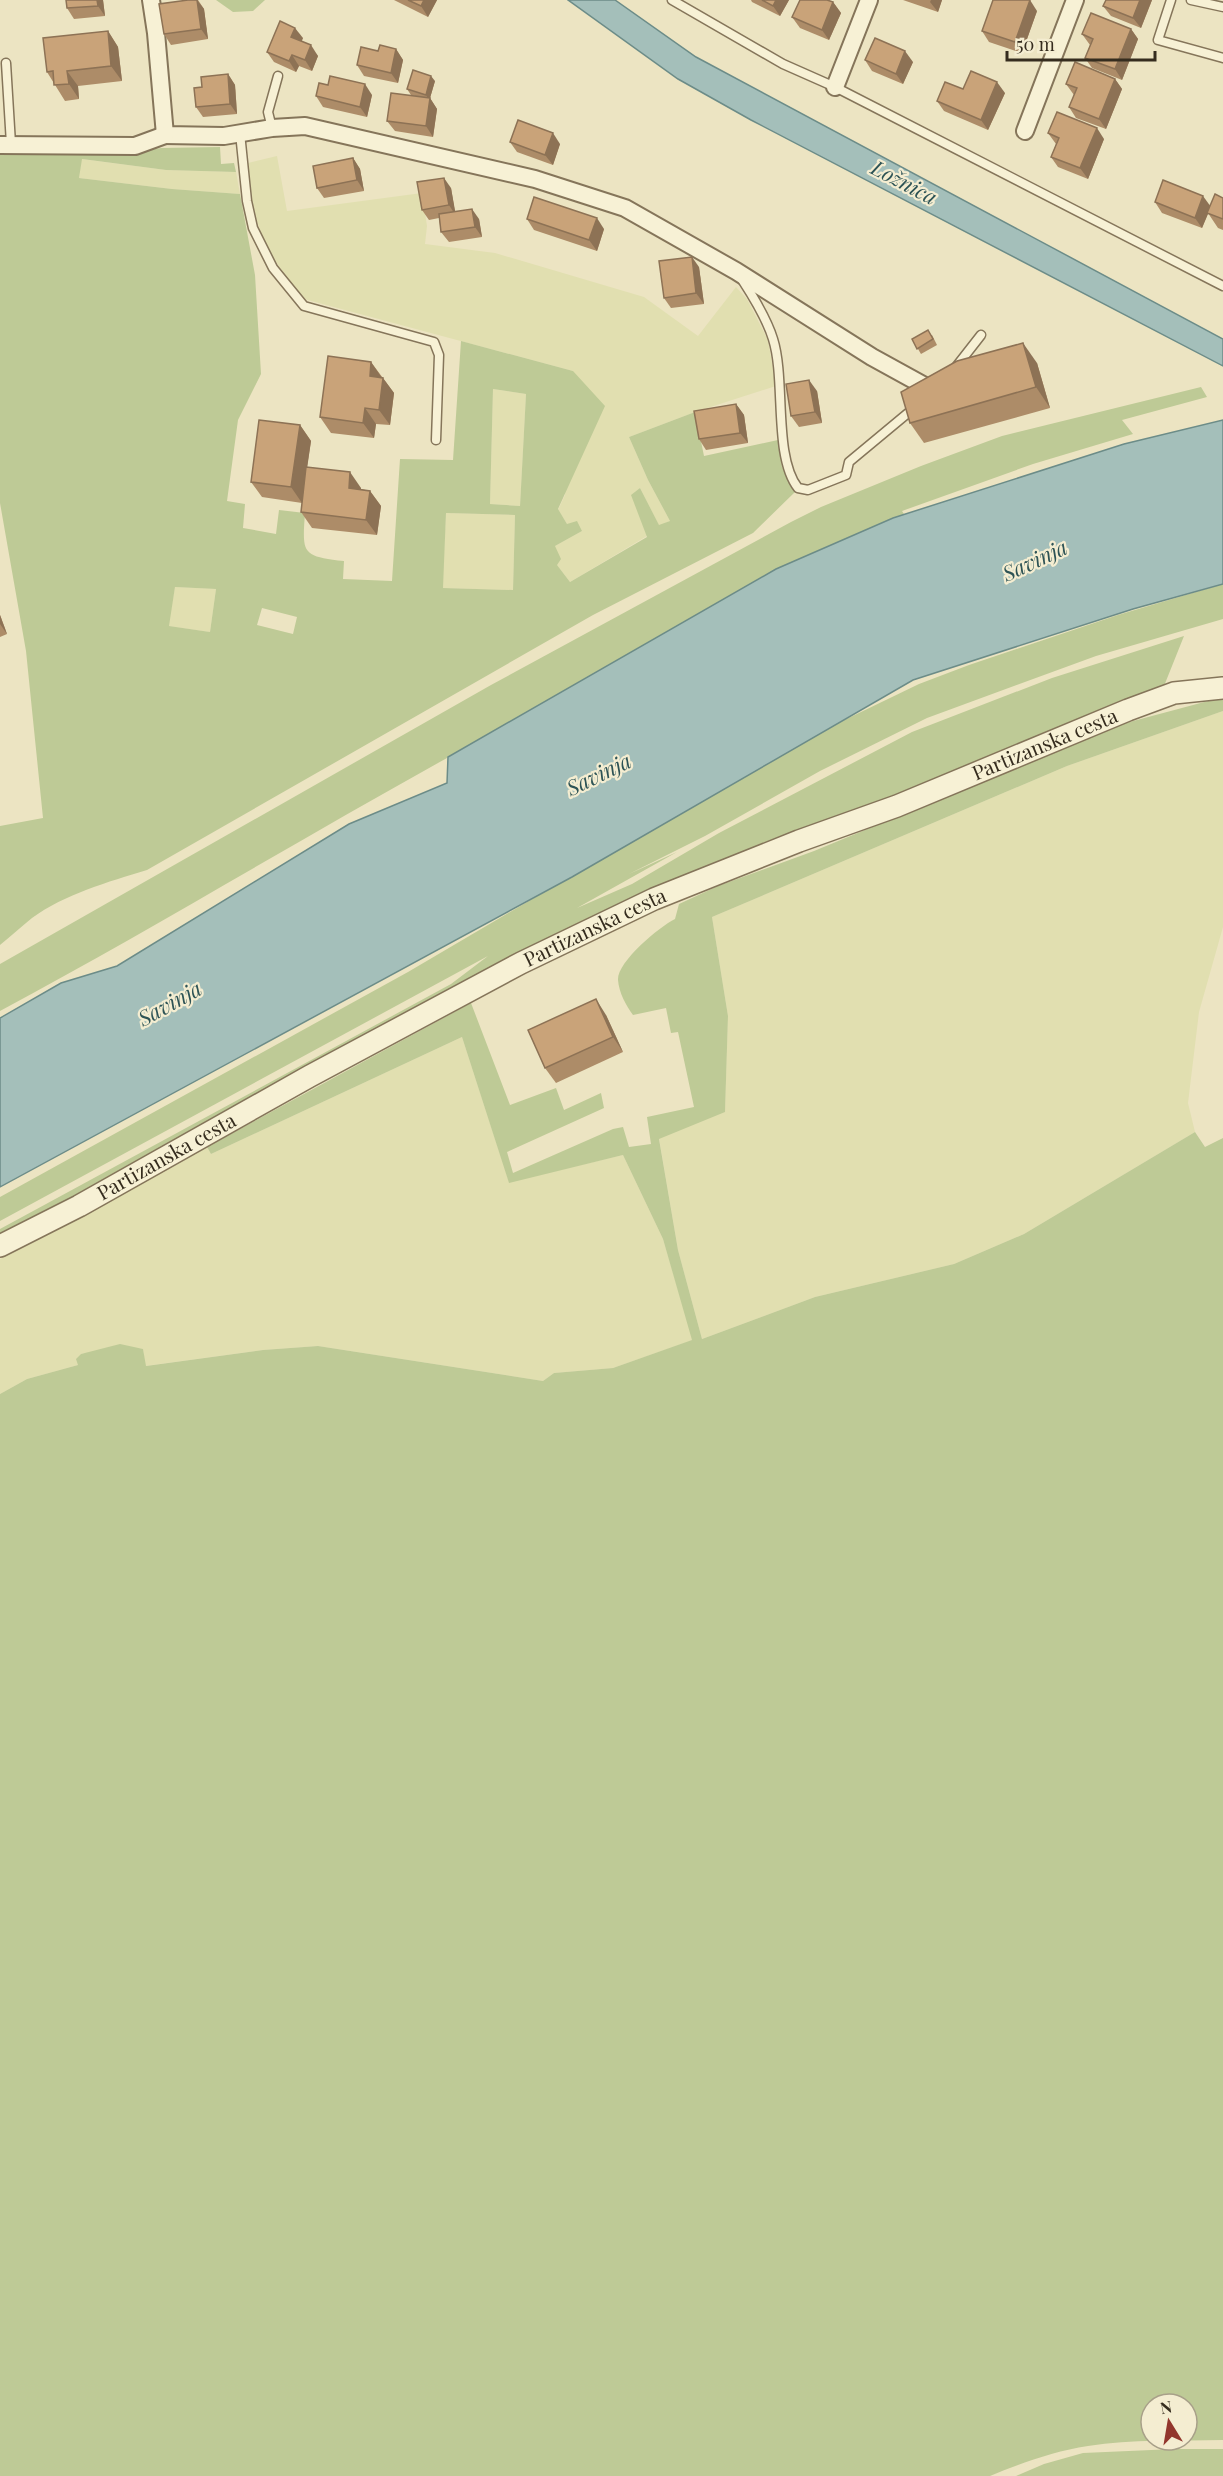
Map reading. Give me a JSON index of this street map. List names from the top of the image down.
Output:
{
  "streets": {
    "street": ["Partizanska cesta"]
  },
  "water": ["Ložnica", "Savinja"],
  "scale_bar": "50 m",
  "north": "top"
}
